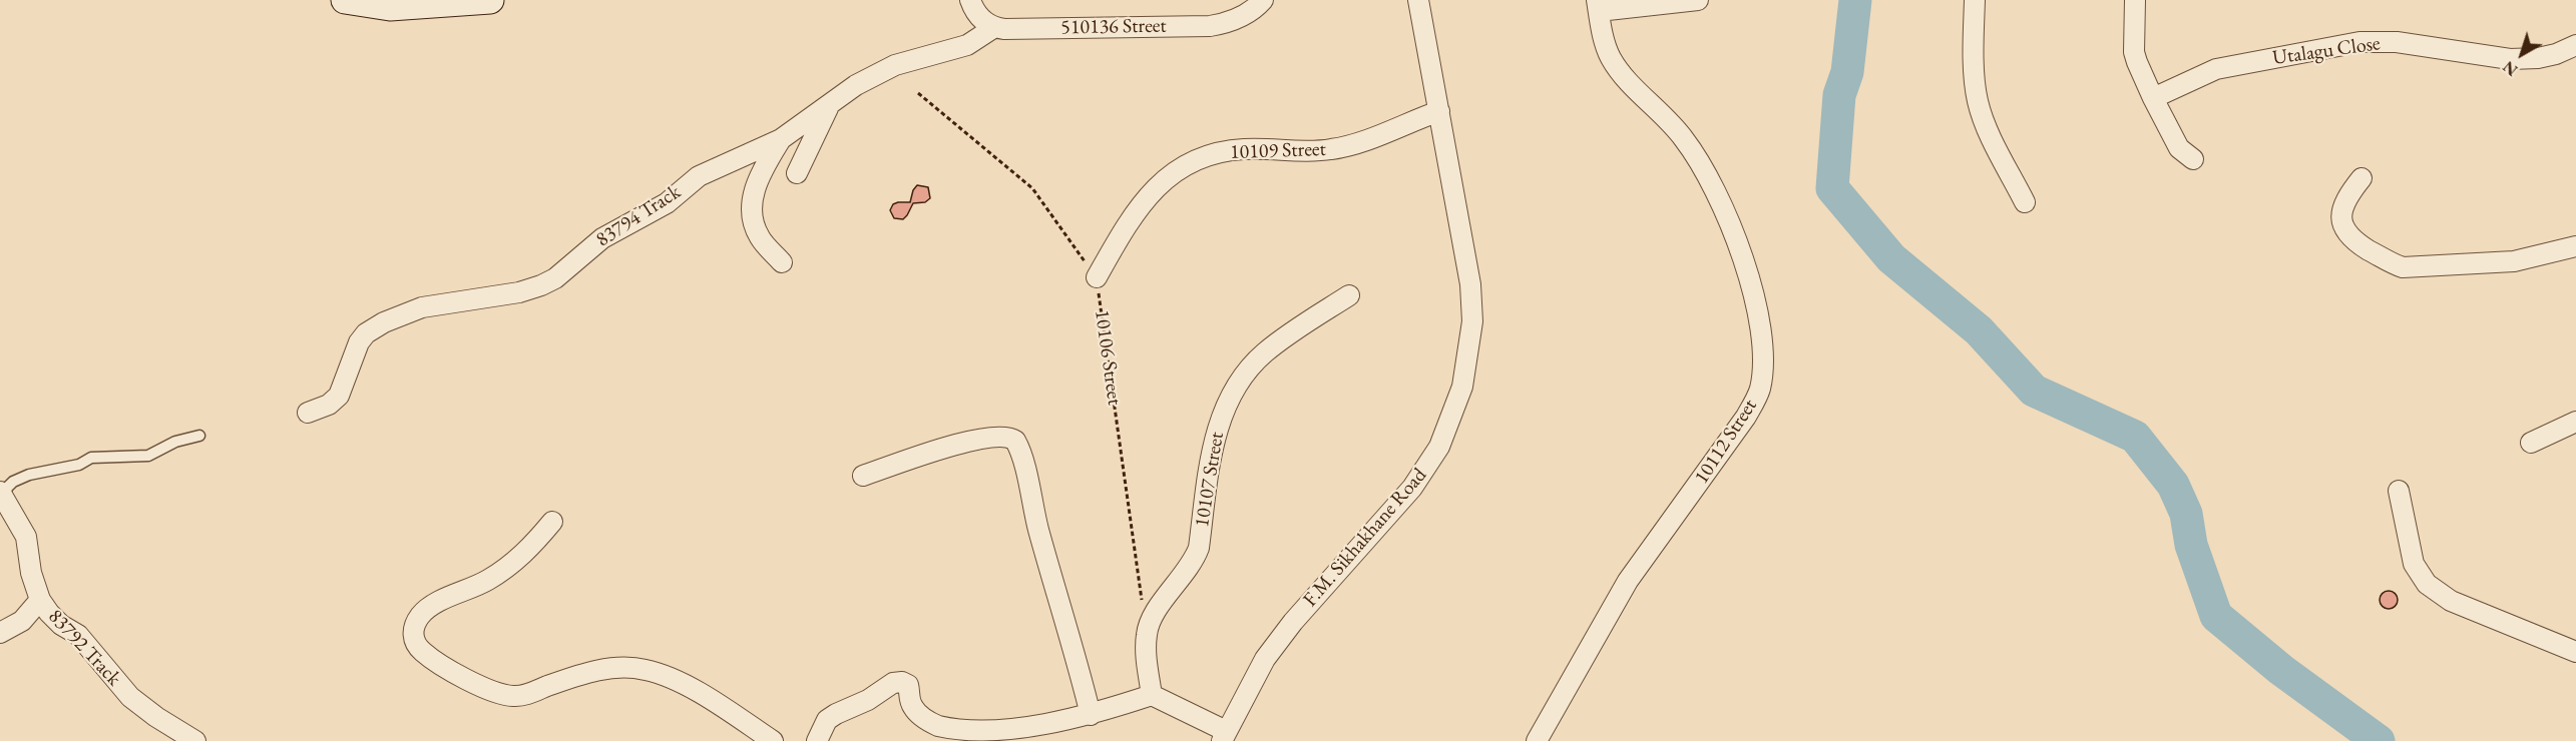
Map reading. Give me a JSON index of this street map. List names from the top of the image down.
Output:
{
  "streets": {
    "street": [
      "510136 Street",
      "Utalagu Close",
      "10109 Street",
      "83794 Track",
      "10112 Street",
      "10107 Street",
      "F.M. Sikhakhane Road",
      "83792 Track"
    ],
    "path": ["10106 Street"]
  },
  "crossings": [
    ["510136 Street", "83794 Track"],
    ["10109 Street", "10106 Street"],
    ["10109 Street", "F.M. Sikhakhane Road"],
    ["10106 Street", "10107 Street"]
  ],
  "north": "bottom left"
}
